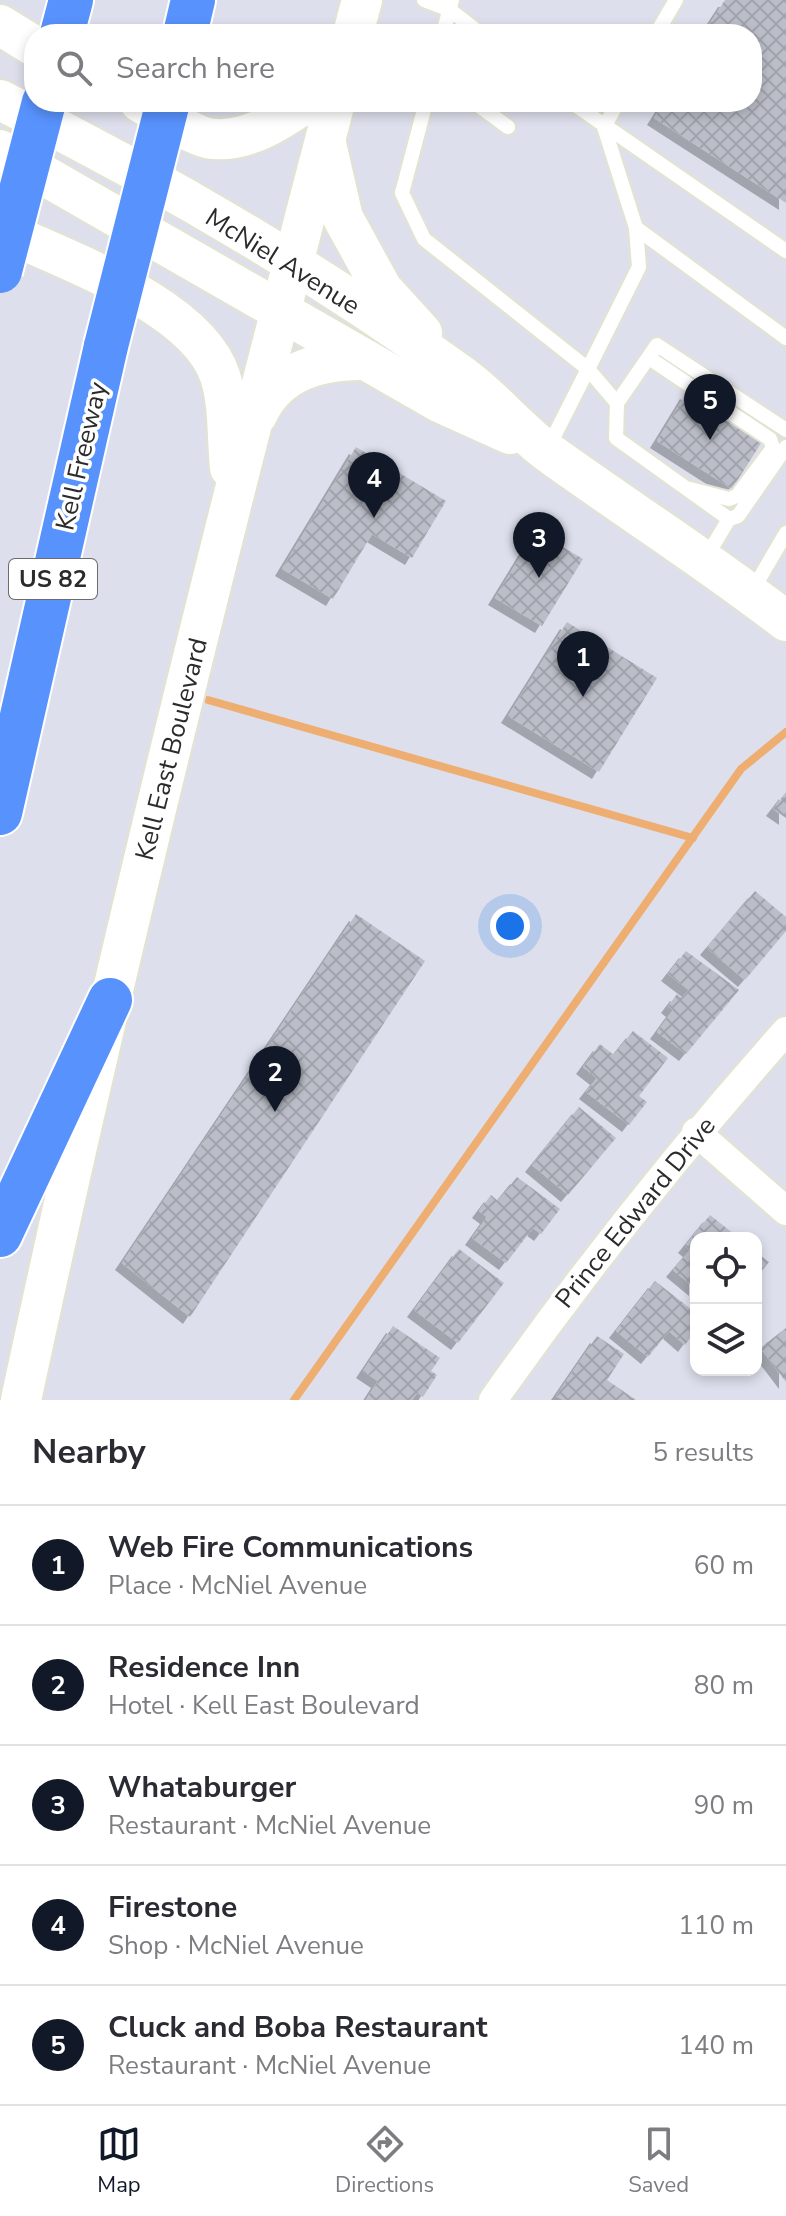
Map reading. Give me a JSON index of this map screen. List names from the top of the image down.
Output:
{
  "streets": {
    "highway": ["Kell Freeway", "US 82"],
    "main road": ["McNiel Avenue", "Kell East Boulevard"],
    "street": ["Prince Edward Drive"]
  },
  "crossings": [
    ["McNiel Avenue", "Kell East Boulevard"]
  ],
  "page": {
    "search": "Search here",
    "pins": [
      "5",
      "4",
      "3",
      "1",
      "2"
    ],
    "heading": ["Nearby", "5 results"],
    "list": [
      {
        "mark": "1",
        "name": "Web Fire Communications",
        "note": "Place · McNiel Avenue",
        "value": "60 m"
      },
      {
        "mark": "2",
        "name": "Residence Inn",
        "note": "Hotel · Kell East Boulevard",
        "value": "80 m"
      },
      {
        "mark": "3",
        "name": "Whataburger",
        "note": "Restaurant · McNiel Avenue",
        "value": "90 m"
      },
      {
        "mark": "4",
        "name": "Firestone",
        "note": "Shop · McNiel Avenue",
        "value": "110 m"
      },
      {
        "mark": "5",
        "name": "Cluck and Boba Restaurant",
        "note": "Restaurant · McNiel Avenue",
        "value": "140 m"
      }
    ],
    "nav": ["Map", "Directions", "Saved"]
  }
}
